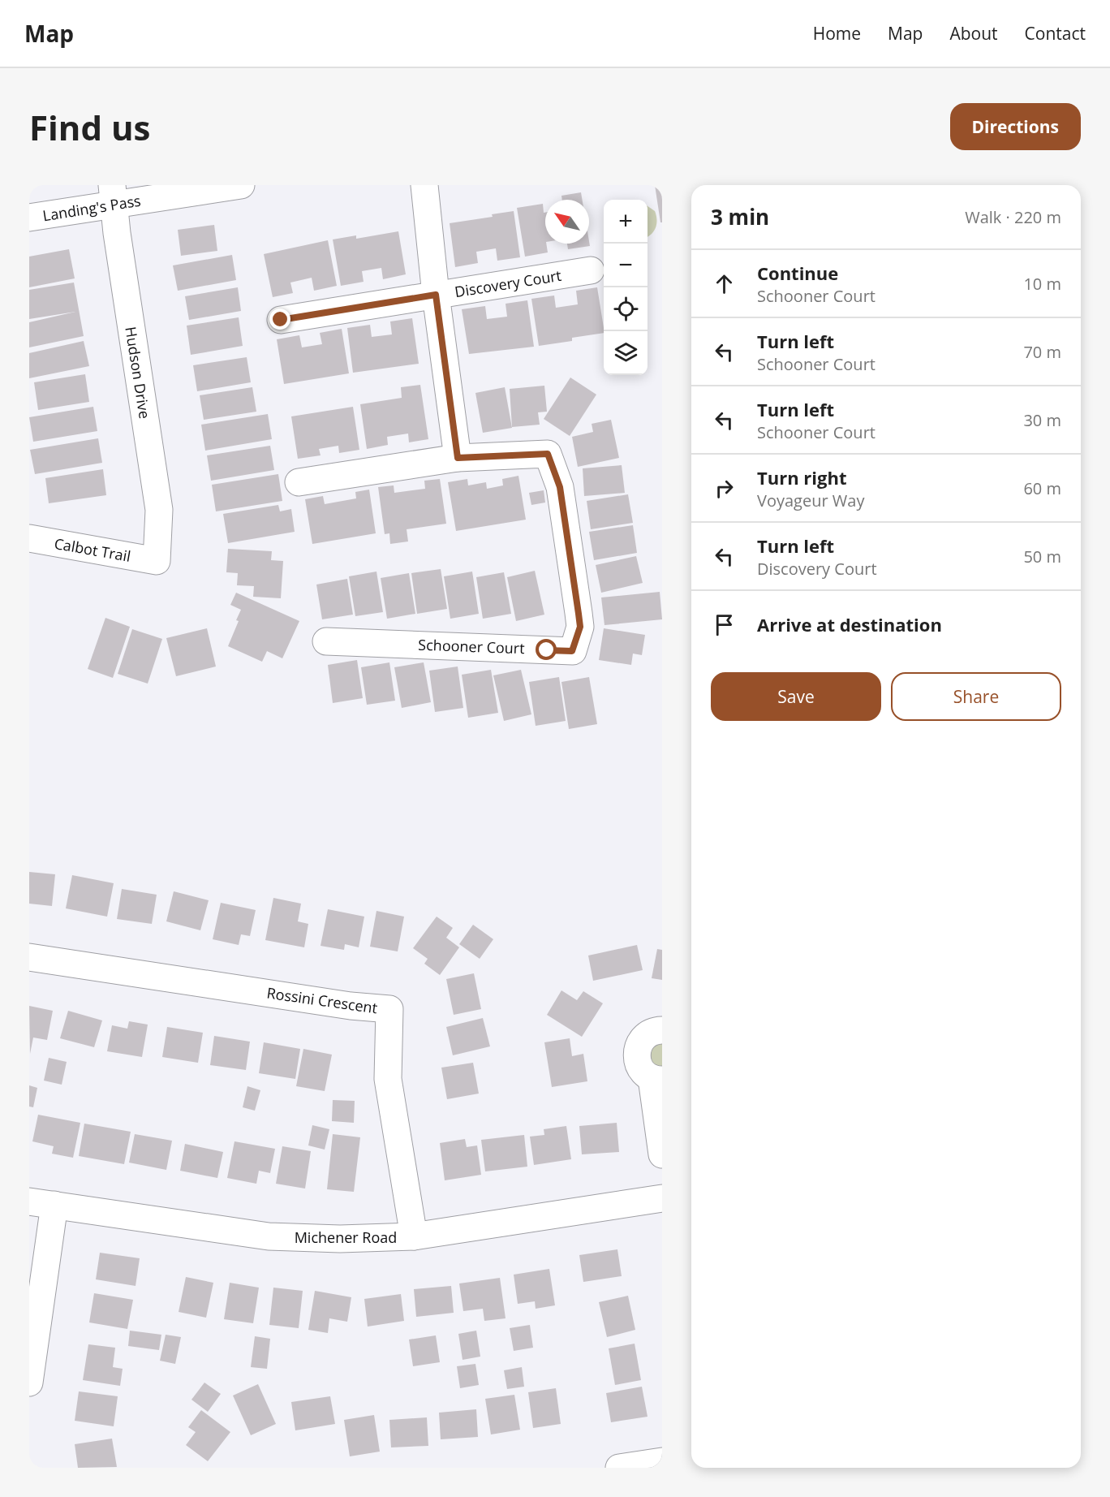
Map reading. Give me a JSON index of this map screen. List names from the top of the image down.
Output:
{
  "streets": {
    "street": [
      "Landing's Pass",
      "Discovery Court",
      "Hudson Drive",
      "Calbot Trail",
      "Schooner Court",
      "Rossini Crescent",
      "Michener Road"
    ]
  },
  "crossings": [
    ["Landing's Pass", "Hudson Drive"],
    ["Hudson Drive", "Calbot Trail"],
    ["Rossini Crescent", "Michener Road"]
  ],
  "north": "top left",
  "page": {
    "header": "Map",
    "nav": [
      "Home",
      "Map",
      "About",
      "Contact"
    ],
    "buttons": [
      "Directions",
      ["Save", "Share"]
    ],
    "title": "Find us",
    "heading": ["3 min", "Walk · 220 m"],
    "map_buttons": ["+", "−"],
    "list": [
      ["Continue", "Schooner Court", "10 m"],
      ["Turn left", "Schooner Court", "70 m"],
      ["Turn left", "Schooner Court", "30 m"],
      ["Turn right", "Voyageur Way", "60 m"],
      ["Turn left", "Discovery Court", "50 m"],
      "Arrive at destination"
    ]
  }
}
